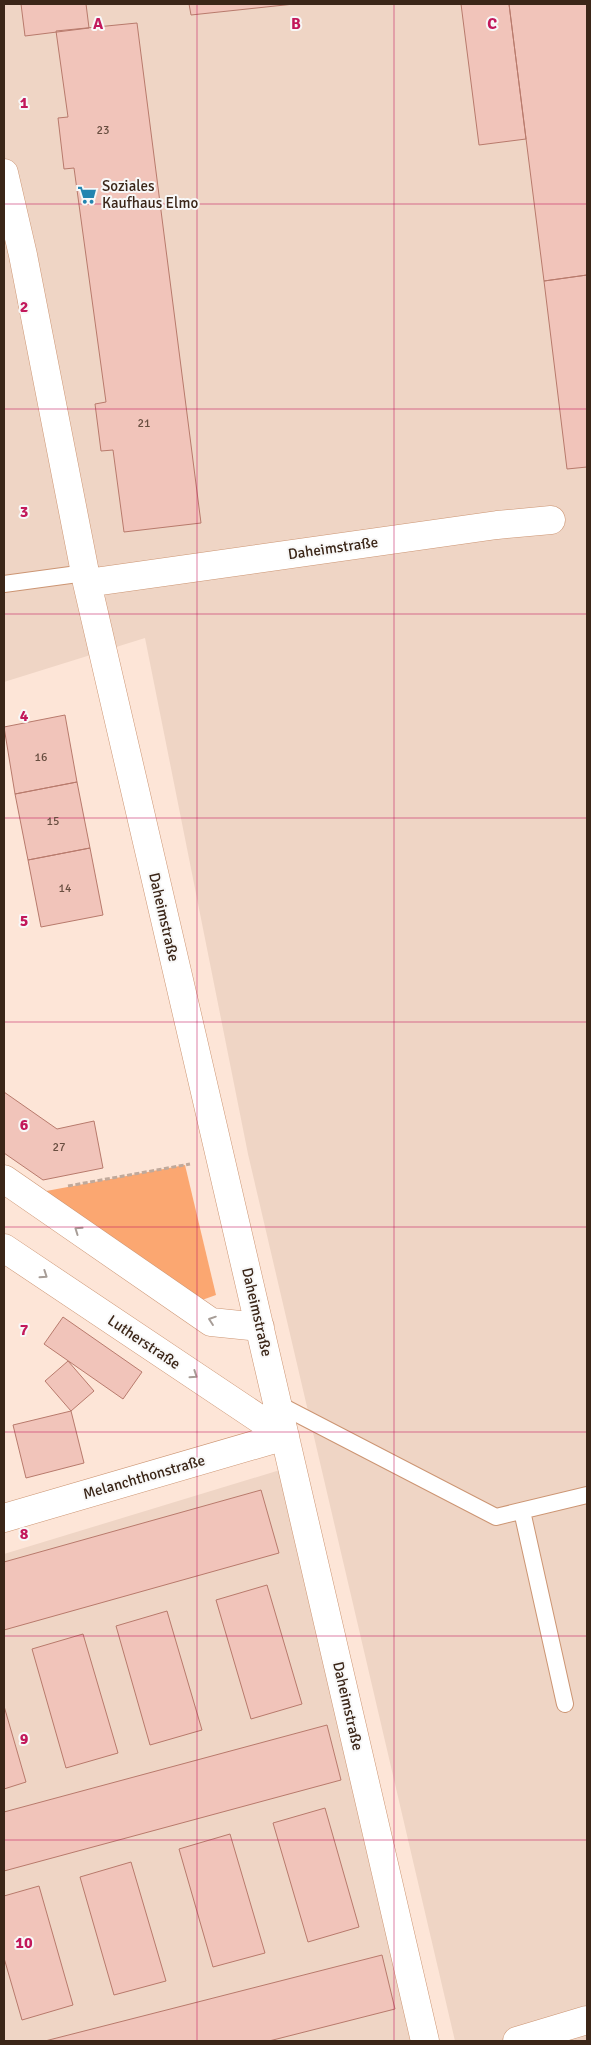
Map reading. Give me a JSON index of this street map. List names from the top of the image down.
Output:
{
  "streets": {
    "street": ["Daheimstraße", "Lutherstraße", "Melanchthonstraße"]
  },
  "crossings": [
    ["Daheimstraße", "Lutherstraße"],
    ["Daheimstraße", "Melanchthonstraße"],
    ["Lutherstraße", "Melanchthonstraße"]
  ],
  "places": {
    "supermarket": ["Soziales Kaufhaus Elmo"]
  },
  "house_numbers": [
    "23",
    "21",
    "16",
    "15",
    "14",
    "27"
  ],
  "grid": {
    "columns": ["A", "B", "C"],
    "rows": [
      "1",
      "2",
      "3",
      "4",
      "5",
      "6",
      "7",
      "8",
      "9",
      "10"
    ]
  }
}
